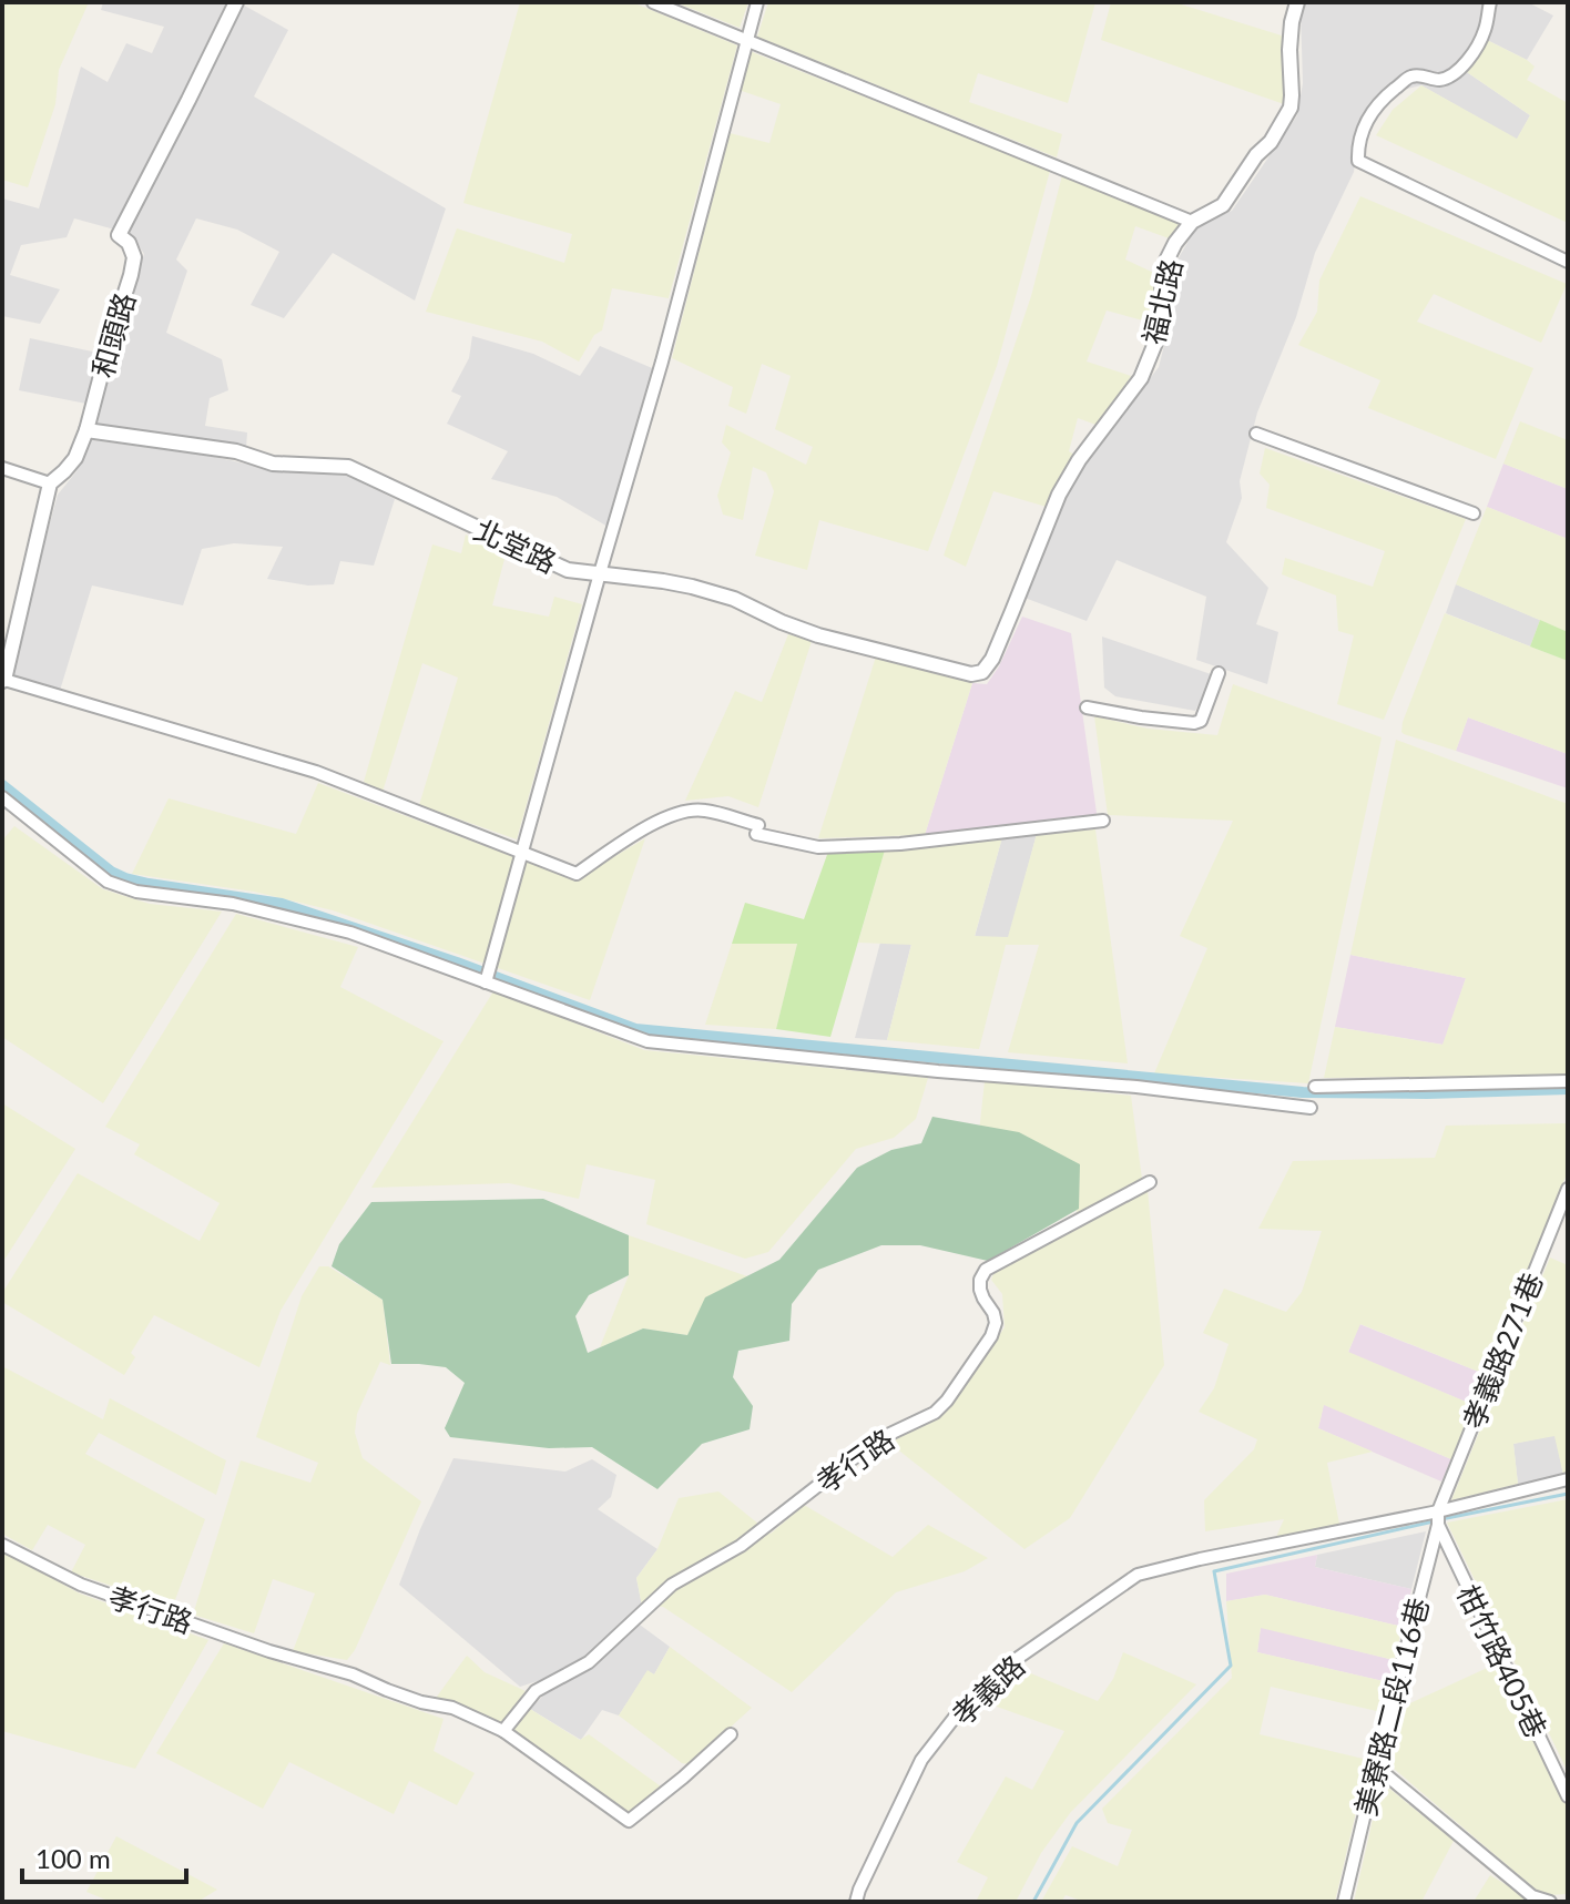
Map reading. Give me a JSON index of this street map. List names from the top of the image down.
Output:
{
  "streets": {
    "street": [
      "福北路",
      "和頭路",
      "北堂路",
      "孝義路271巷",
      "孝行路",
      "柑竹路405巷",
      "孝義路",
      "美寮路二段116巷"
    ]
  },
  "crossings": [
    ["福北路", "北堂路"],
    ["和頭路", "北堂路"],
    ["孝義路271巷", "孝義路"],
    ["孝義路271巷", "美寮路二段116巷"],
    ["柑竹路405巷", "美寮路二段116巷"],
    ["孝義路", "美寮路二段116巷"]
  ],
  "scale_bar": "100 m"
}
